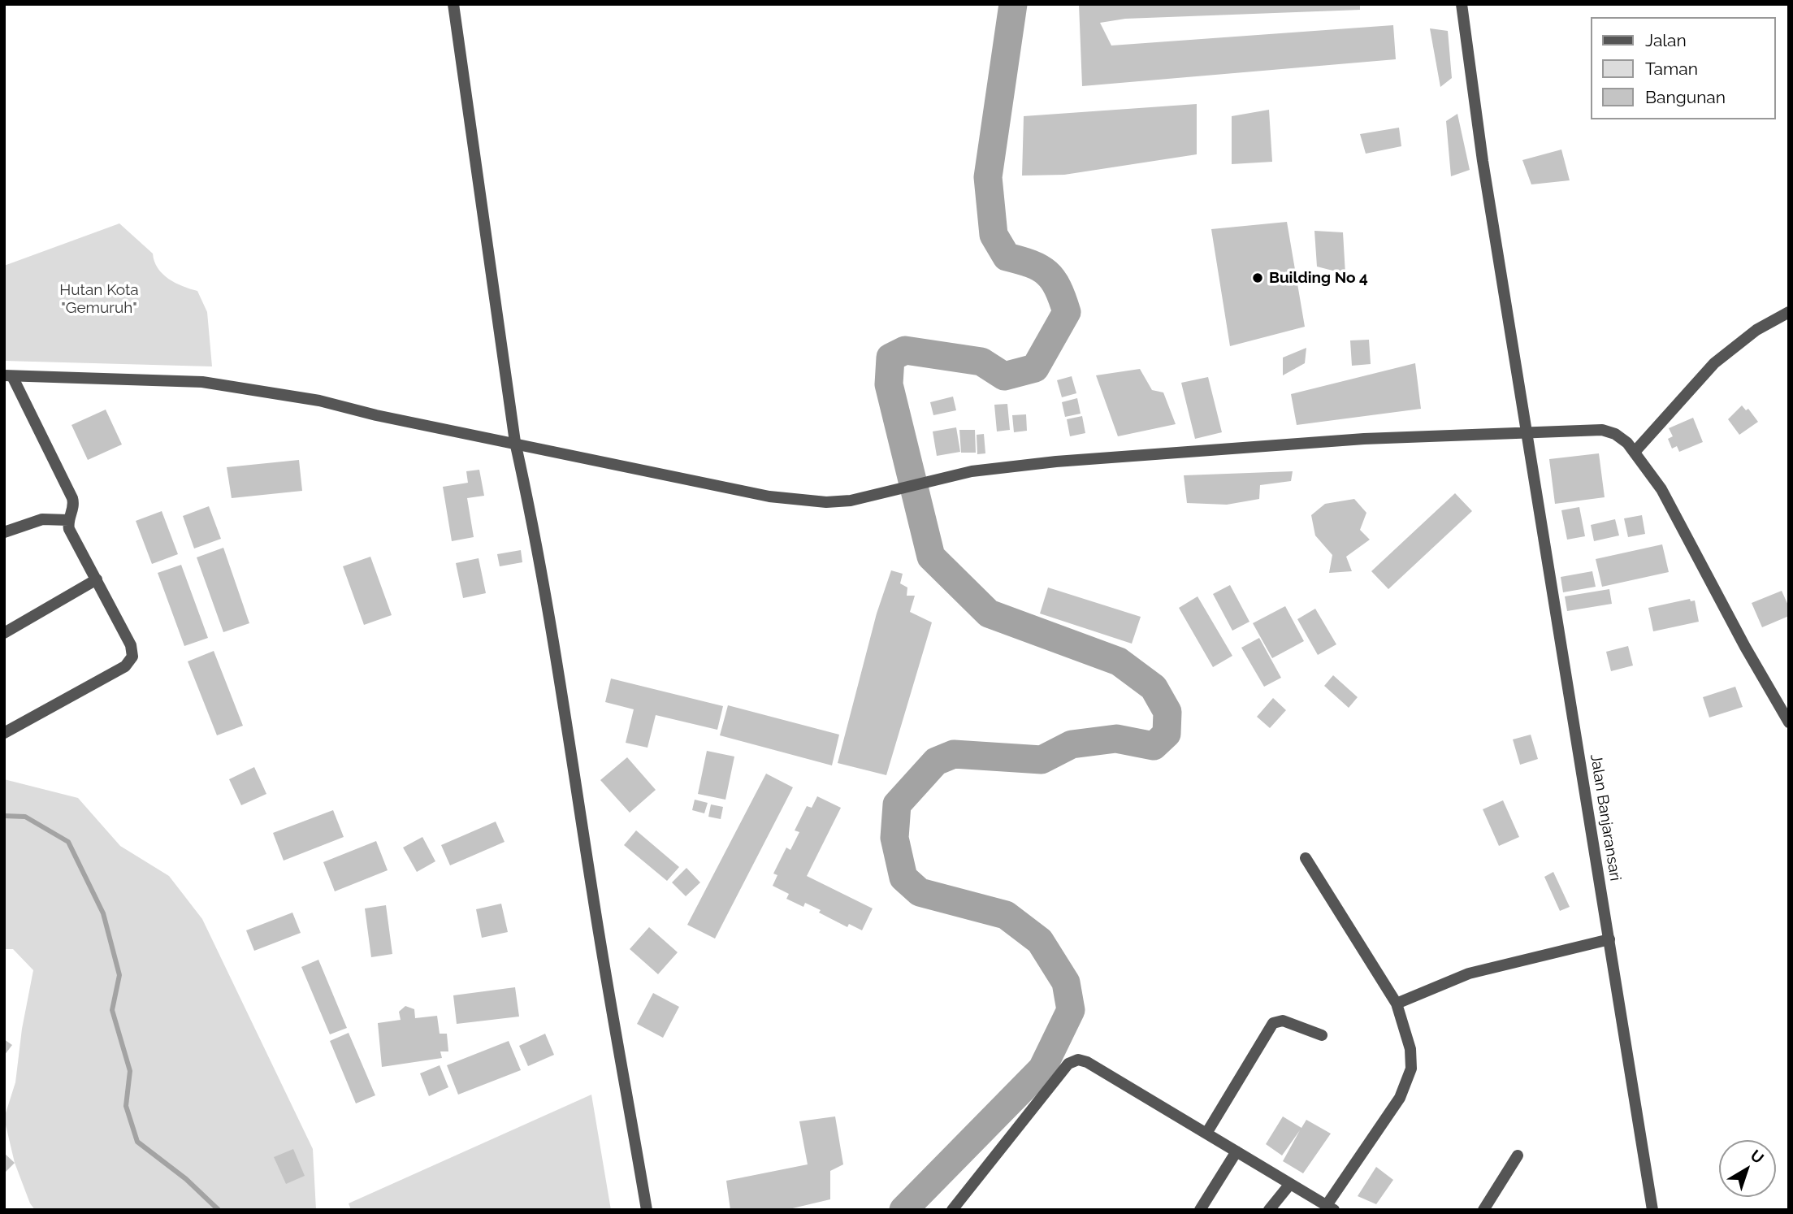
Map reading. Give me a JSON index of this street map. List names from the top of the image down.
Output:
{
  "streets": {
    "street": ["Jalan Banjaransari"]
  },
  "parks": ["Hutan Kota \"Gemuruh\""],
  "places": ["Building No 4"],
  "legend": ["Jalan", "Taman", "Bangunan"],
  "north": "top right"
}
